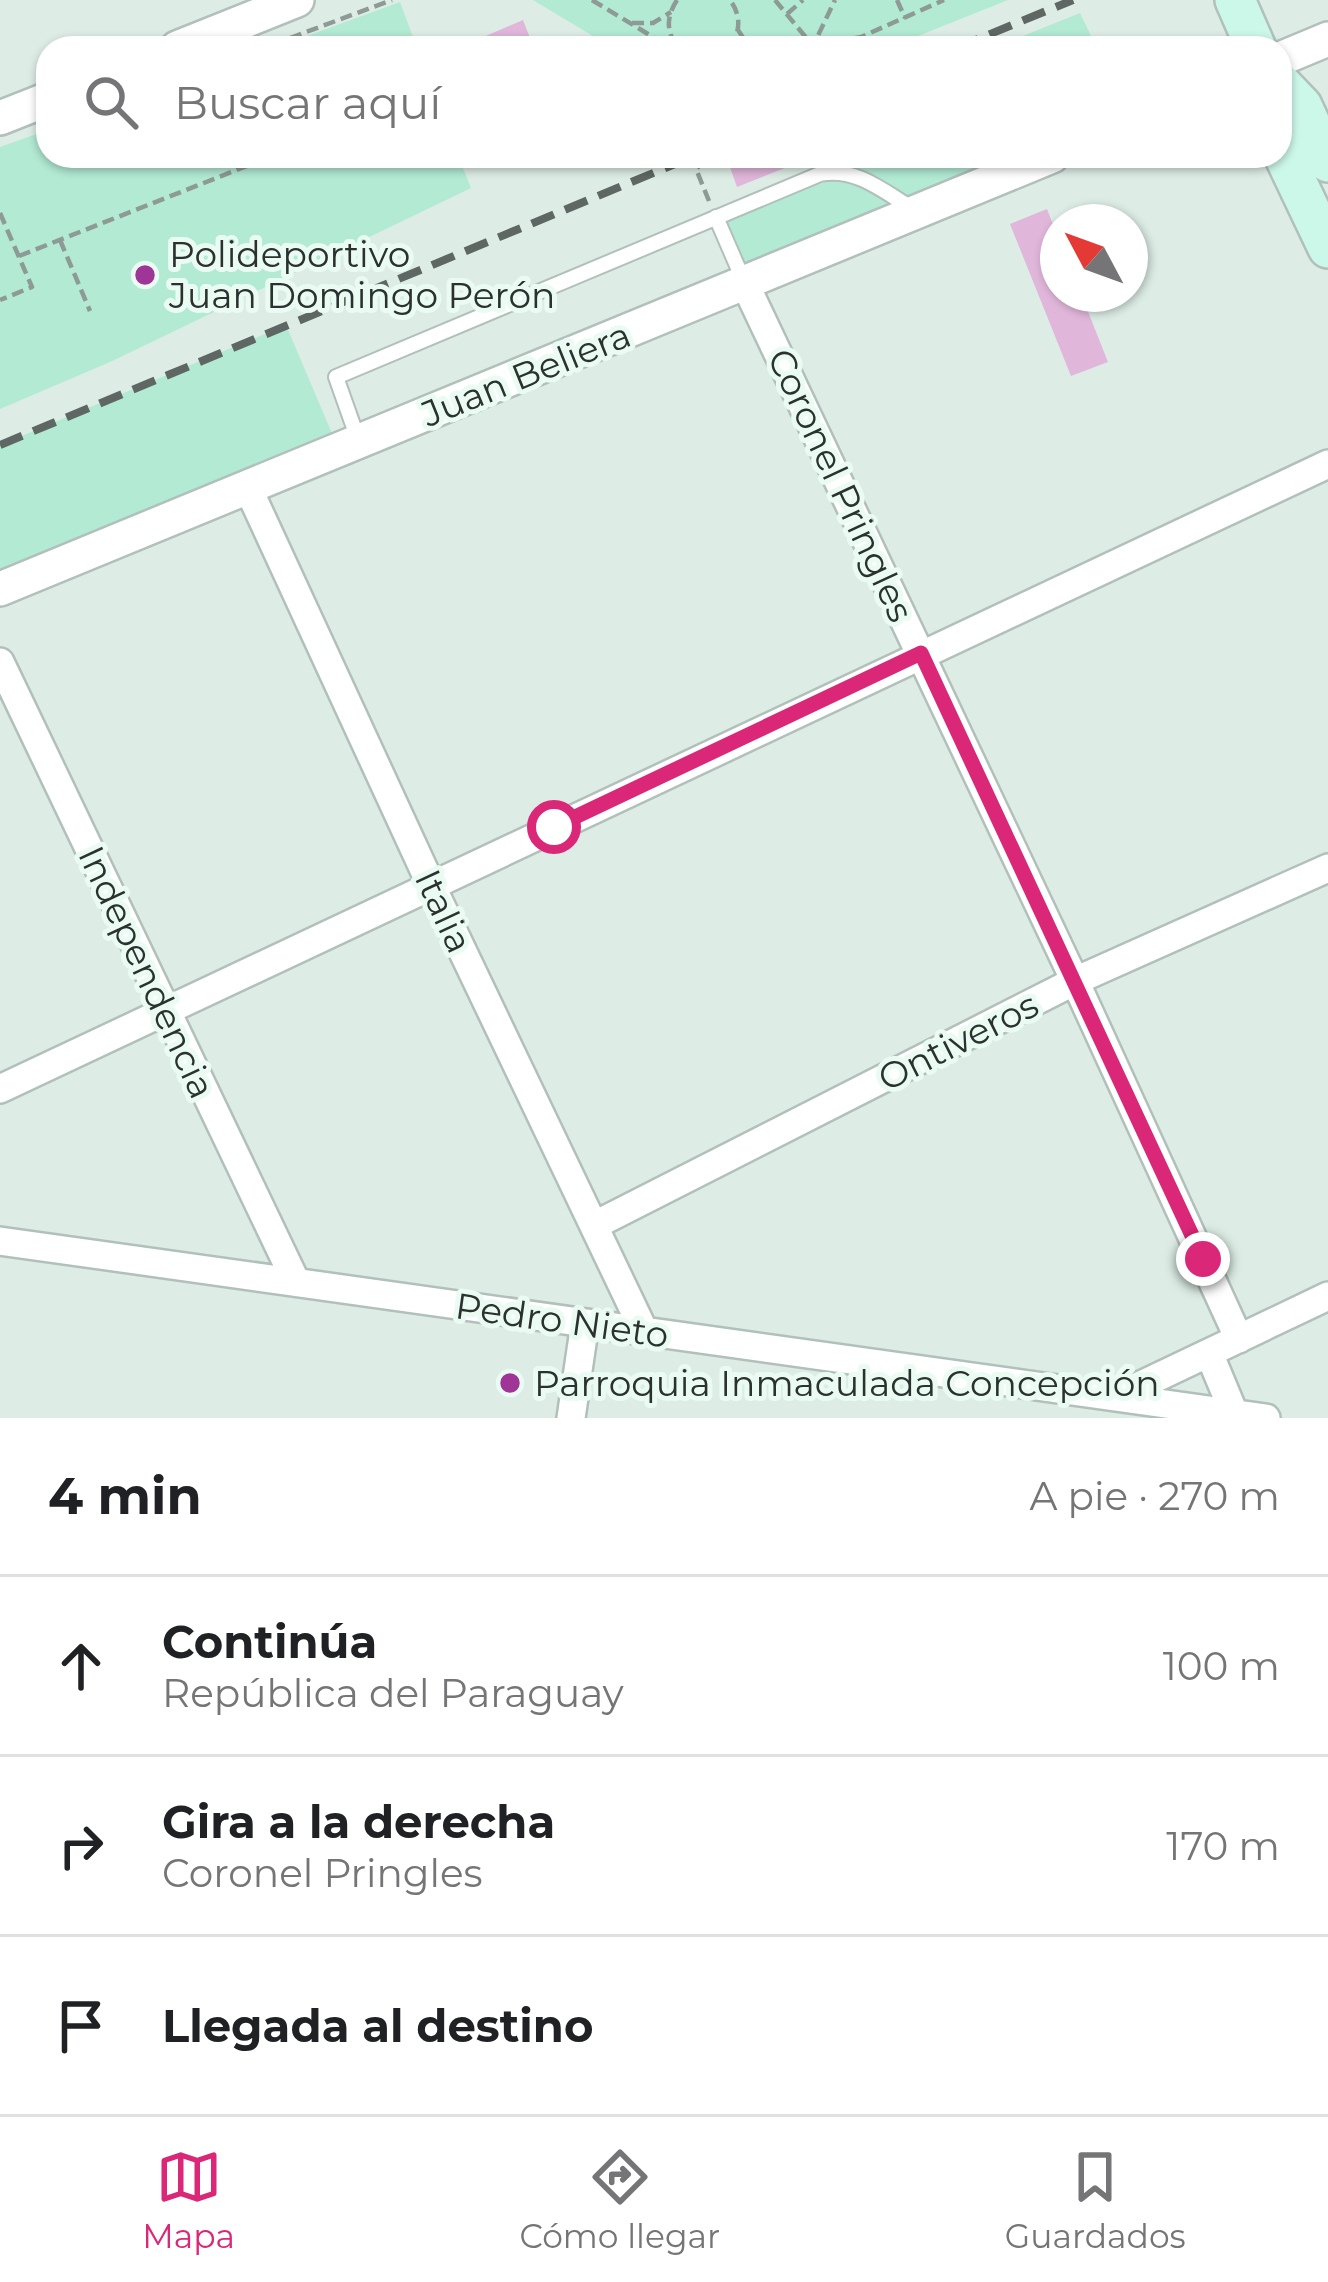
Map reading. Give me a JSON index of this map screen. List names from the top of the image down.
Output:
{
  "streets": {
    "street": [
      "Juan Beliera",
      "Coronel Pringles",
      "Italia",
      "Independencia",
      "Ontiveros",
      "Pedro Nieto"
    ]
  },
  "crossings": [
    ["Juan Beliera", "Coronel Pringles"],
    ["Juan Beliera", "Italia"],
    ["Coronel Pringles", "Ontiveros"],
    ["Italia", "Ontiveros"],
    ["Italia", "Pedro Nieto"],
    ["Independencia", "Pedro Nieto"]
  ],
  "places": ["Polideportivo Juan Domingo Perón", "Parroquia Inmaculada Concepción"],
  "north": "top left",
  "page": {
    "search": "Buscar aquí",
    "heading": ["4 min", "A pie · 270 m"],
    "list": [
      ["Continúa", "República del Paraguay", "100 m"],
      ["Gira a la derecha", "Coronel Pringles", "170 m"],
      "Llegada al destino"
    ],
    "nav": ["Mapa", "Cómo llegar", "Guardados"]
  }
}
